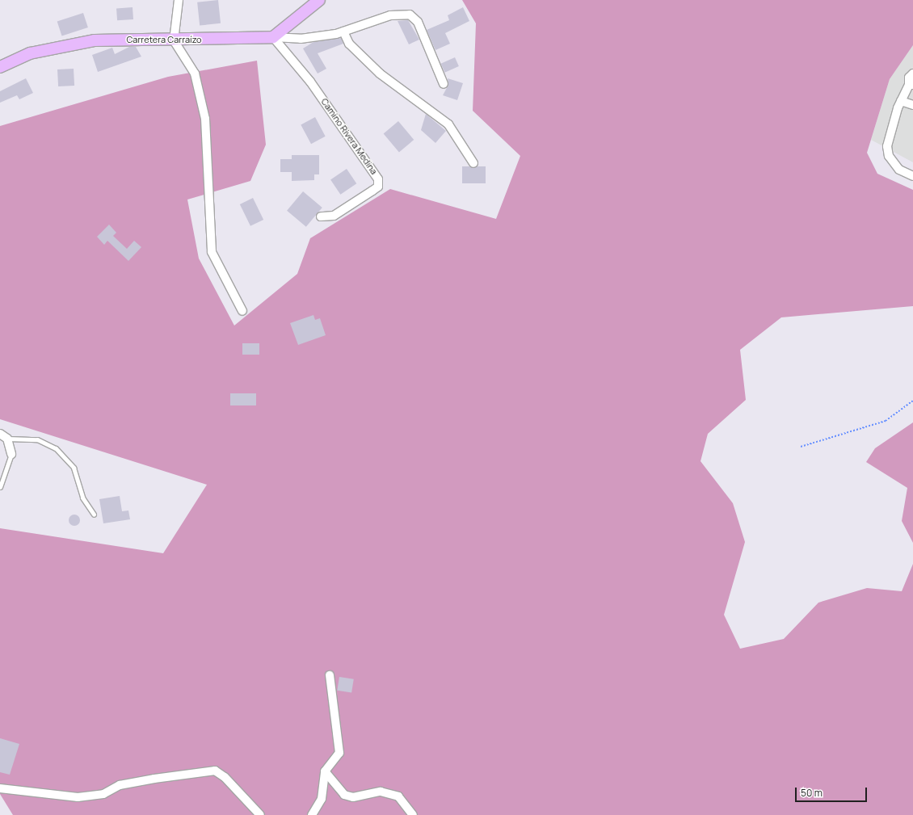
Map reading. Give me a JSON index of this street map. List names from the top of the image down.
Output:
{
  "streets": {
    "street": ["Carretera Carraízo", "Camino Rivera Medina"]
  },
  "crossings": [
    ["Carretera Carraízo", "Camino Rivera Medina"]
  ],
  "scale_bar": "50 m"
}
